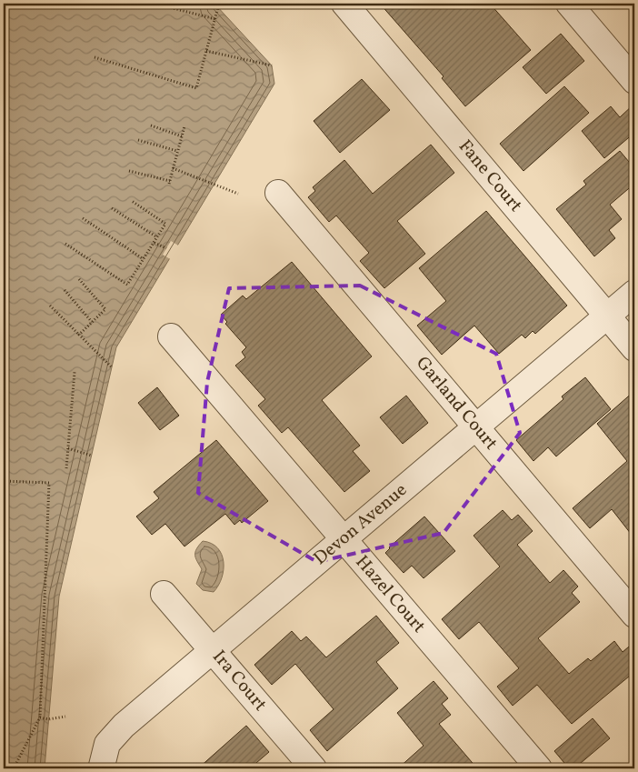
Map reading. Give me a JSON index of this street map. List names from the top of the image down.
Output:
{
  "streets": {
    "street": [
      "Fane Court",
      "Garland Court",
      "Devon Avenue",
      "Hazel Court",
      "Ira Court"
    ]
  },
  "crossings": [
    ["Fane Court", "Devon Avenue"],
    ["Garland Court", "Devon Avenue"],
    ["Devon Avenue", "Hazel Court"],
    ["Devon Avenue", "Ira Court"]
  ]
}
